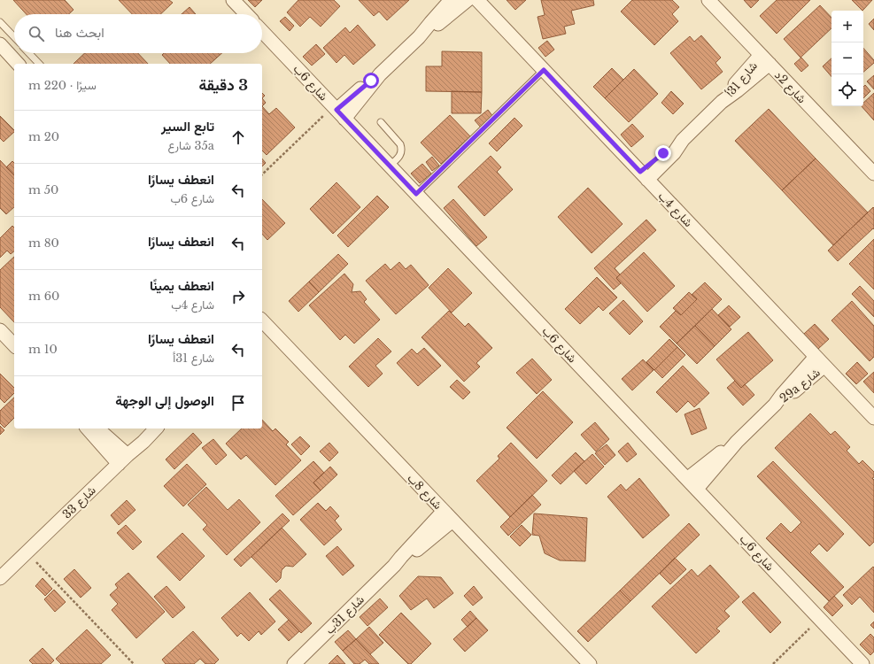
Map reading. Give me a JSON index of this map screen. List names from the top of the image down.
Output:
{
  "streets": {
    "street": [
      "شارع 31أ",
      "شارع 6ب",
      "شارع 2د",
      "شارع 4ب",
      "29a شارع",
      "شارع 8ب",
      "شارع 33",
      "شارع 31ب"
    ]
  },
  "crossings": [
    ["شارع 31أ", "شارع 2د"],
    ["شارع 31أ", "شارع 4ب"],
    ["شارع 6ب", "29a شارع"],
    ["شارع 4ب", "29a شارع"],
    ["شارع 8ب", "شارع 31ب"]
  ],
  "page": {
    "map_buttons": ["+", "−"],
    "search": "ابحث هنا",
    "heading": ["3 دقيقة", "سيرًا · 220 m"],
    "list": [
      ["تابع السير", "35a شارع", "20 m"],
      ["انعطف يسارًا", "شارع 6ب", "50 m"],
      ["انعطف يسارًا", "80 m"],
      ["انعطف يمينًا", "شارع 4ب", "60 m"],
      ["انعطف يسارًا", "شارع 31أ", "10 m"],
      "الوصول إلى الوجهة"
    ]
  }
}
